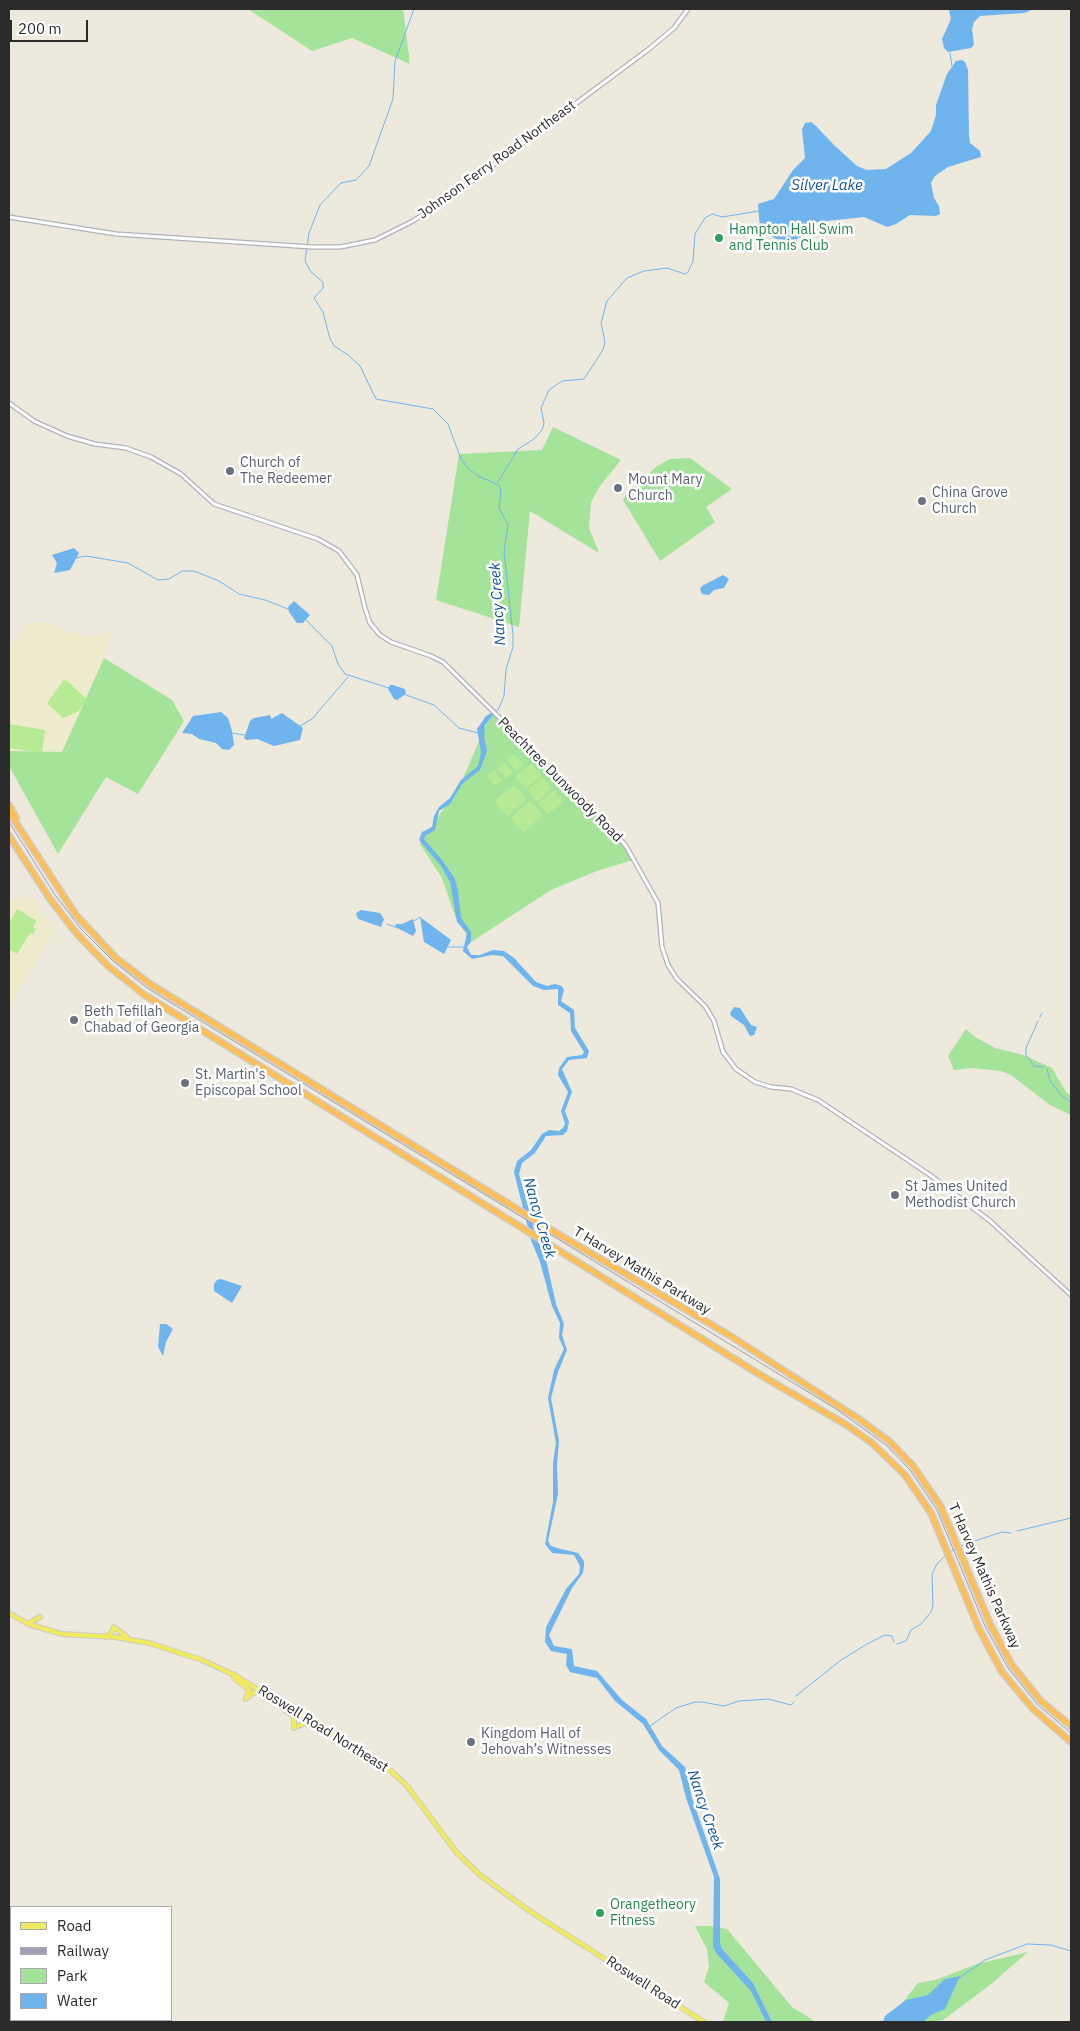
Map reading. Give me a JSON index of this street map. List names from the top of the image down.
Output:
{
  "streets": {
    "highway": ["T Harvey Mathis Parkway"],
    "main road": [
      "Johnson Ferry Road Northeast",
      "Peachtree Dunwoody Road",
      "Roswell Road Northeast",
      "Roswell Road"
    ]
  },
  "crossings": [
    ["Roswell Road Northeast", "Roswell Road"]
  ],
  "water": ["Silver Lake", "Nancy Creek"],
  "places": [
    "Hampton Hall Swim and Tennis Club",
    "Church of The Redeemer",
    "Mount Mary Church",
    "China Grove Church",
    "Beth Tefillah Chabad of Georgia",
    "St. Martin's Episcopal School",
    "St James United Methodist Church",
    "Kingdom Hall of Jehovah’s Witnesses",
    "Orangetheory Fitness"
  ],
  "legend": [
    "Road",
    "Railway",
    "Park",
    "Water"
  ],
  "scale_bar": "200 m"
}
